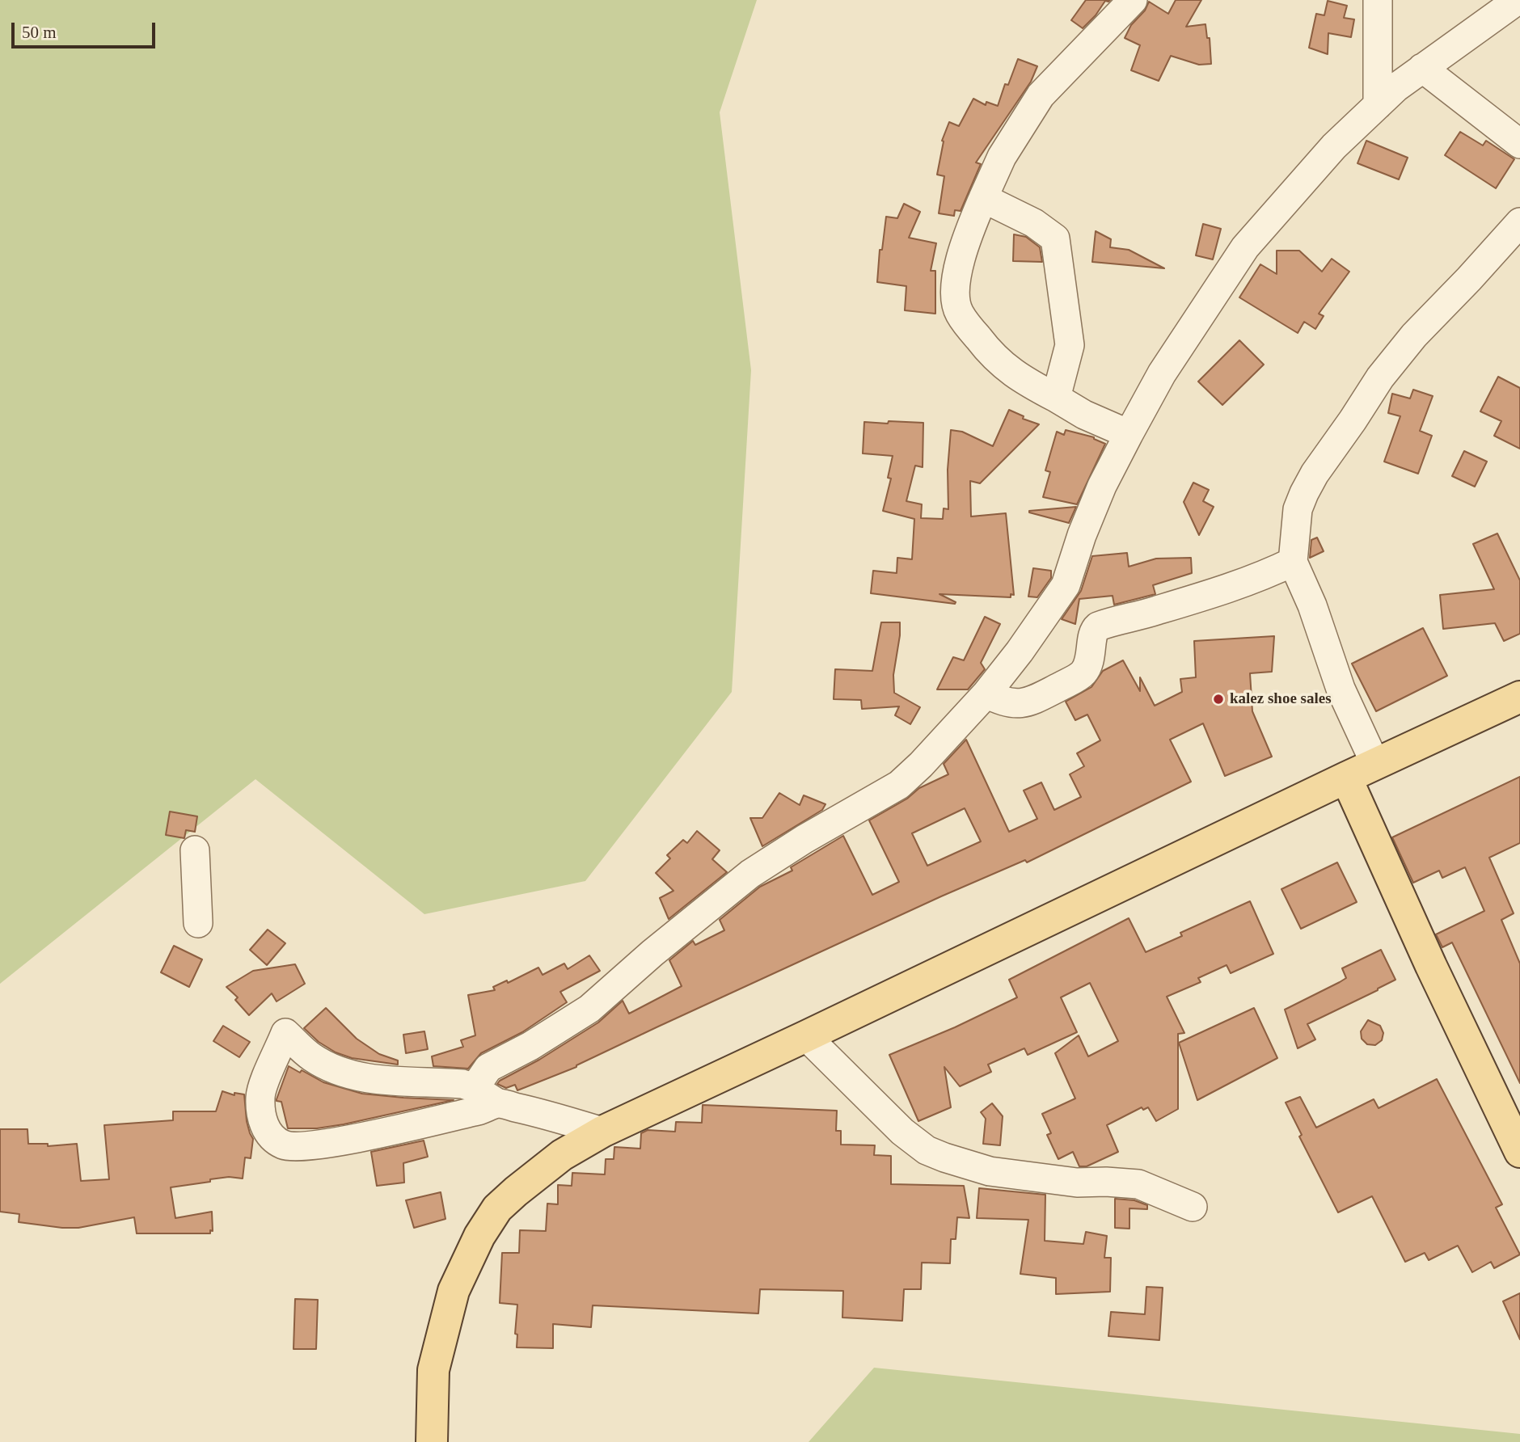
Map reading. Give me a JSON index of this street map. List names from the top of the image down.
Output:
{
  "places": ["kalez shoe sales"],
  "scale_bar": "50 m"
}
